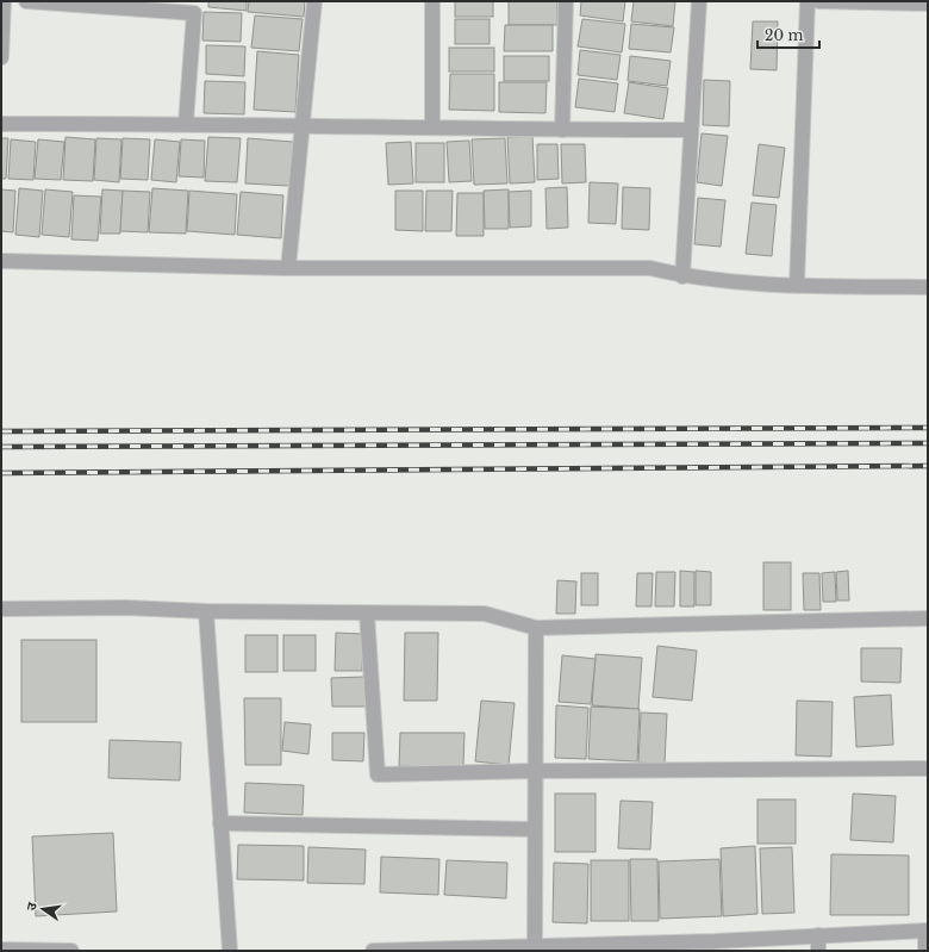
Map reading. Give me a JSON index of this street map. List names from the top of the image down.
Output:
{
  "scale_bar": "20 m",
  "north": "left"
}
